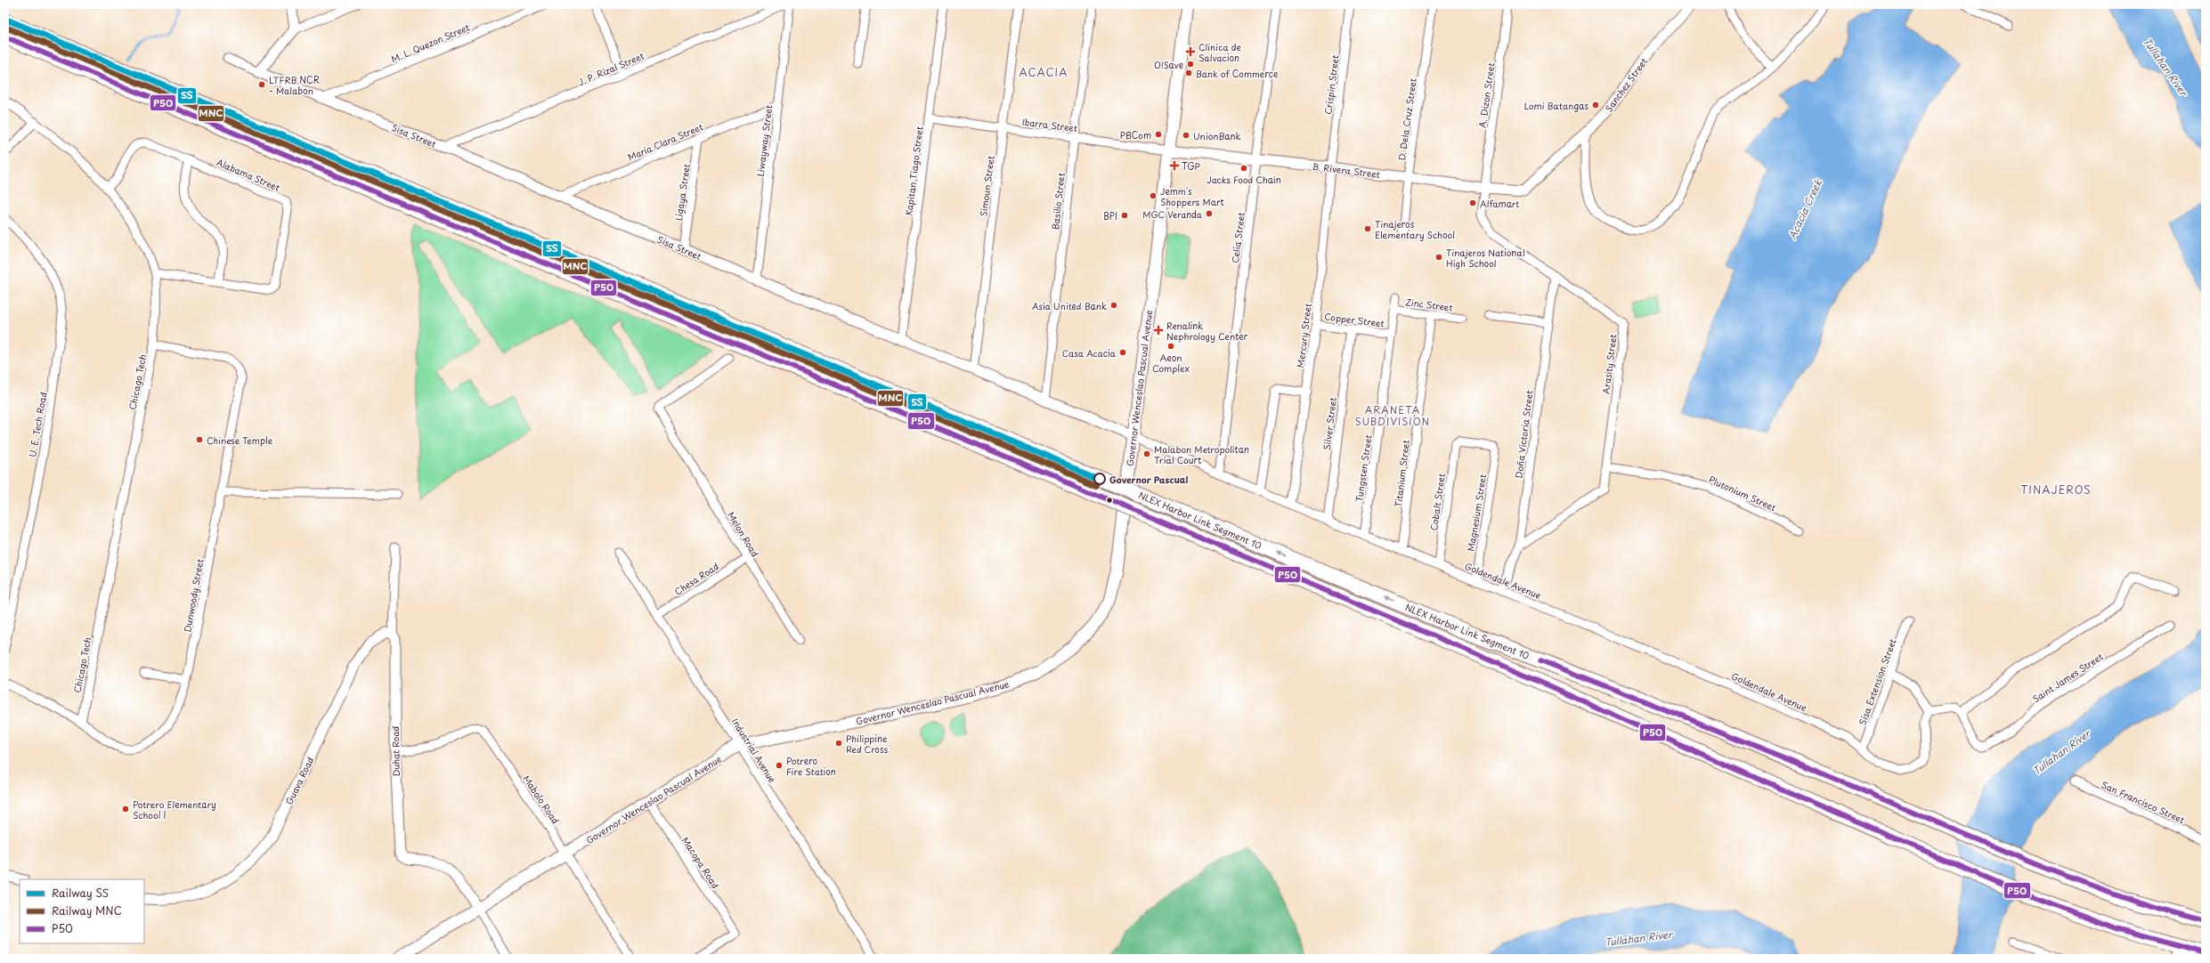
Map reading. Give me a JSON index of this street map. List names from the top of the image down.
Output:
{
  "streets": {
    "highway": ["NLEX Harbor Link Segment 10"],
    "main road": ["Governor Wenceslao Pascual Avenue"],
    "street": [
      "M. L. Quezon Street",
      "J. P. Rizal Street",
      "Crispin Street",
      "Sanchez Street",
      "A. Dizon Street",
      "D. Dela Cruz Street",
      "Ibarra Street",
      "Sisa Street",
      "Liwayway Street",
      "Maria Clara Street",
      "B. Rivera Street",
      "Kapitan Tiago Street",
      "Alabama Street",
      "Simoun Street",
      "Ligaya Street",
      "Basilio Street",
      "Celia Street",
      "Zinc Street",
      "Copper Street",
      "Mercury Street",
      "Arasity Street",
      "Chicago Tech",
      "Silver Street",
      "U. E. Tech Road",
      "Doña Victoria Street",
      "Tungsten Street",
      "Titanium Street",
      "Plutonium Street",
      "Cobalt Street",
      "Magnesium Street",
      "Melon Road",
      "Chesa Road",
      "Goldendale Avenue",
      "Dunwoody Street",
      "Saint James Street",
      "Sisa Extension Street",
      "Industrial Avenue",
      "Duhat Road",
      "Guava Road",
      "Mabolo Road",
      "San Francisco Street",
      "Macopa Road"
    ]
  },
  "crossings": [
    ["M. L. Quezon Street", "Sisa Street"],
    ["J. P. Rizal Street", "Sisa Street"],
    ["Crispin Street", "B. Rivera Street"],
    ["Crispin Street", "Mercury Street"],
    ["Sanchez Street", "B. Rivera Street"],
    ["A. Dizon Street", "B. Rivera Street"],
    ["A. Dizon Street", "Arasity Street"],
    ["D. Dela Cruz Street", "B. Rivera Street"],
    ["Ibarra Street", "B. Rivera Street"],
    ["Ibarra Street", "Kapitan Tiago Street"],
    ["Ibarra Street", "Simoun Street"],
    ["Ibarra Street", "Basilio Street"],
    ["Ibarra Street", "Governor Wenceslao Pascual Avenue"],
    ["Sisa Street", "Liwayway Street"],
    ["Sisa Street", "Maria Clara Street"],
    ["Sisa Street", "Kapitan Tiago Street"],
    ["Sisa Street", "Simoun Street"],
    ["Sisa Street", "Ligaya Street"],
    ["Sisa Street", "Basilio Street"],
    ["Sisa Street", "Governor Wenceslao Pascual Avenue"],
    ["Sisa Street", "Goldendale Avenue"],
    ["Liwayway Street", "Maria Clara Street"],
    ["Maria Clara Street", "Ligaya Street"],
    ["B. Rivera Street", "Celia Street"],
    ["B. Rivera Street", "Mercury Street"],
    ["B. Rivera Street", "Arasity Street"],
    ["B. Rivera Street", "Governor Wenceslao Pascual Avenue"],
    ["Alabama Street", "Chicago Tech"],
    ["Celia Street", "Goldendale Avenue"],
    ["Zinc Street", "Tungsten Street"],
    ["Zinc Street", "Titanium Street"],
    ["Copper Street", "Mercury Street"],
    ["Copper Street", "Silver Street"],
    ["Copper Street", "Tungsten Street"],
    ["Mercury Street", "Goldendale Avenue"],
    ["Arasity Street", "Doña Victoria Street"],
    ["Chicago Tech", "Dunwoody Street"],
    ["Governor Wenceslao Pascual Avenue", "Goldendale Avenue"],
    ["Governor Wenceslao Pascual Avenue", "Industrial Avenue"],
    ["Governor Wenceslao Pascual Avenue", "Duhat Road"],
    ["Governor Wenceslao Pascual Avenue", "Mabolo Road"],
    ["Governor Wenceslao Pascual Avenue", "Macopa Road"],
    ["Silver Street", "Goldendale Avenue"],
    ["Doña Victoria Street", "Goldendale Avenue"],
    ["Tungsten Street", "Goldendale Avenue"],
    ["Titanium Street", "Goldendale Avenue"],
    ["Cobalt Street", "Magnesium Street"],
    ["Cobalt Street", "Goldendale Avenue"],
    ["Magnesium Street", "Goldendale Avenue"],
    ["Melon Road", "Chesa Road"],
    ["Chesa Road", "Industrial Avenue"],
    ["Goldendale Avenue", "Sisa Extension Street"],
    ["Duhat Road", "Guava Road"],
    ["Duhat Road", "Mabolo Road"]
  ],
  "districts": ["ACACIA", "ARANETA SUBDIVISION", "TINAJEROS"],
  "water": ["Tullahan River", "Acacia Creek"],
  "places": {
    "health": ["Clinica de Salvacion", "TGP", "Renalink Nephrology Center"],
    "other": [
      "O!Save",
      "Bank of Commerce",
      "LTFRB NCR - Malabon",
      "Lomi Batangas",
      "PBCom",
      "UnionBank",
      "Jacks Food Chain",
      "Jemm's Shoppers Mart",
      "Alfamart",
      "MGC Veranda",
      "BPI",
      "Tinajeros Elementary School",
      "Tinajeros National High School",
      "Asia United Bank",
      "Aeon Complex",
      "Casa Acacia",
      "Chinese Temple",
      "Malabon Metropolitan Trial Court",
      "Governor Pascual",
      "Philippine Red Cross",
      "Potrero Fire Station",
      "Potrero Elementary School I"
    ]
  },
  "lines": ["rail line SS", "rail line MNC", "transit line P50"],
  "legend": ["Railway SS", "Railway MNC", "P50"]
}
